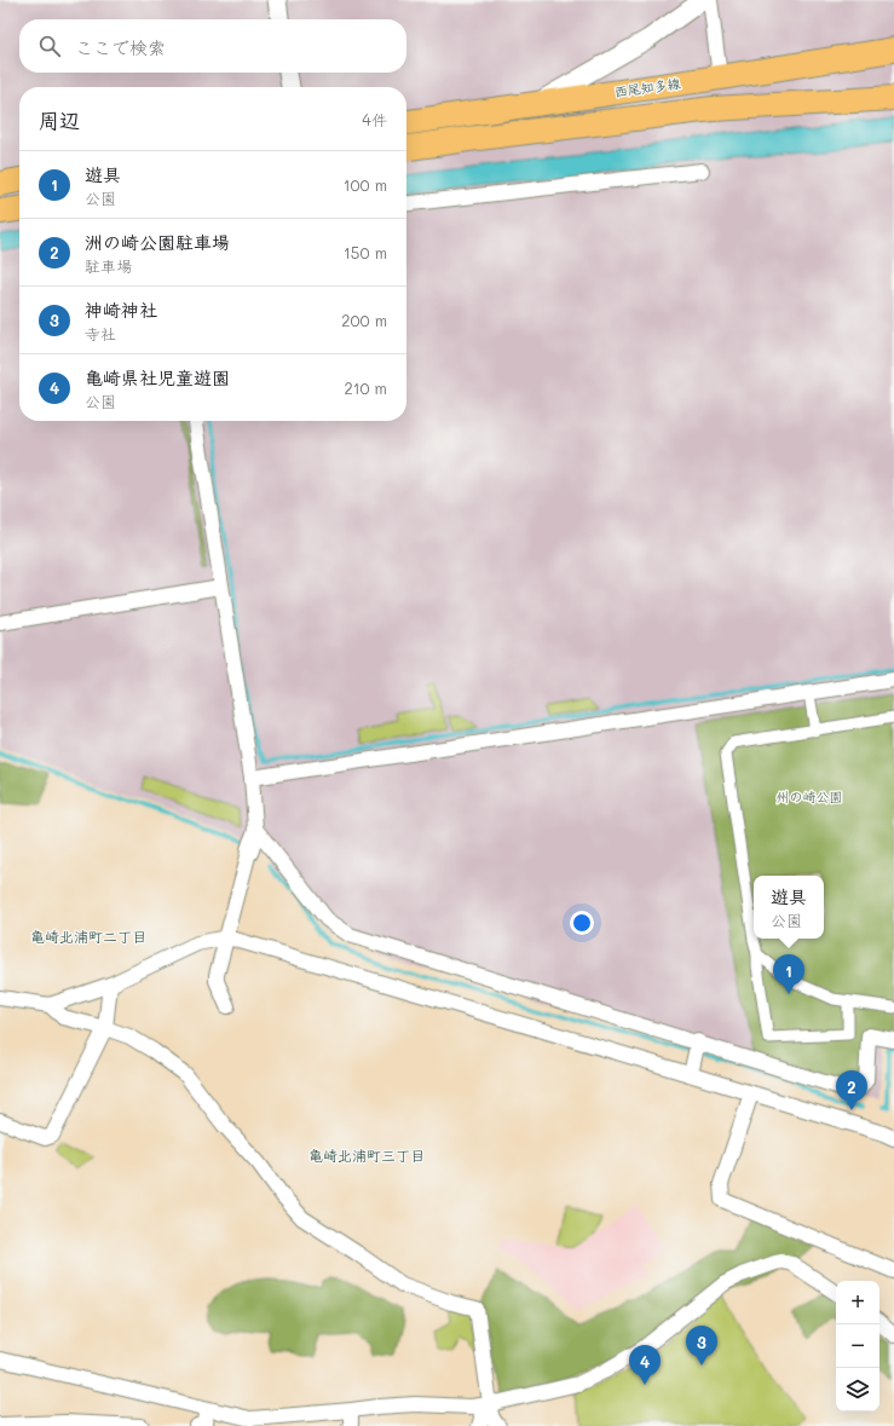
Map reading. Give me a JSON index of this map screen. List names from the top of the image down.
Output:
{
  "streets": {
    "main road": ["西尾知多線"]
  },
  "districts": ["亀崎北浦町二丁目", "亀崎北浦町三丁目"],
  "parks": ["州の崎公園"],
  "page": {
    "search": "ここで検索",
    "heading": ["周辺", "4件"],
    "list": [
      {
        "mark": "1",
        "name": "遊具",
        "note": "公園",
        "value": "100 m"
      },
      {
        "mark": "2",
        "name": "洲の崎公園駐車場",
        "note": "駐車場",
        "value": "150 m"
      },
      {
        "mark": "3",
        "name": "神崎神社",
        "note": "寺社",
        "value": "200 m"
      },
      {
        "mark": "4",
        "name": "亀崎県社児童遊園",
        "note": "公園",
        "value": "210 m"
      }
    ],
    "popup": ["遊具", "公園"],
    "pins": [
      "1",
      "2",
      "3",
      "4"
    ],
    "map_buttons": ["+", "−"]
  }
}
